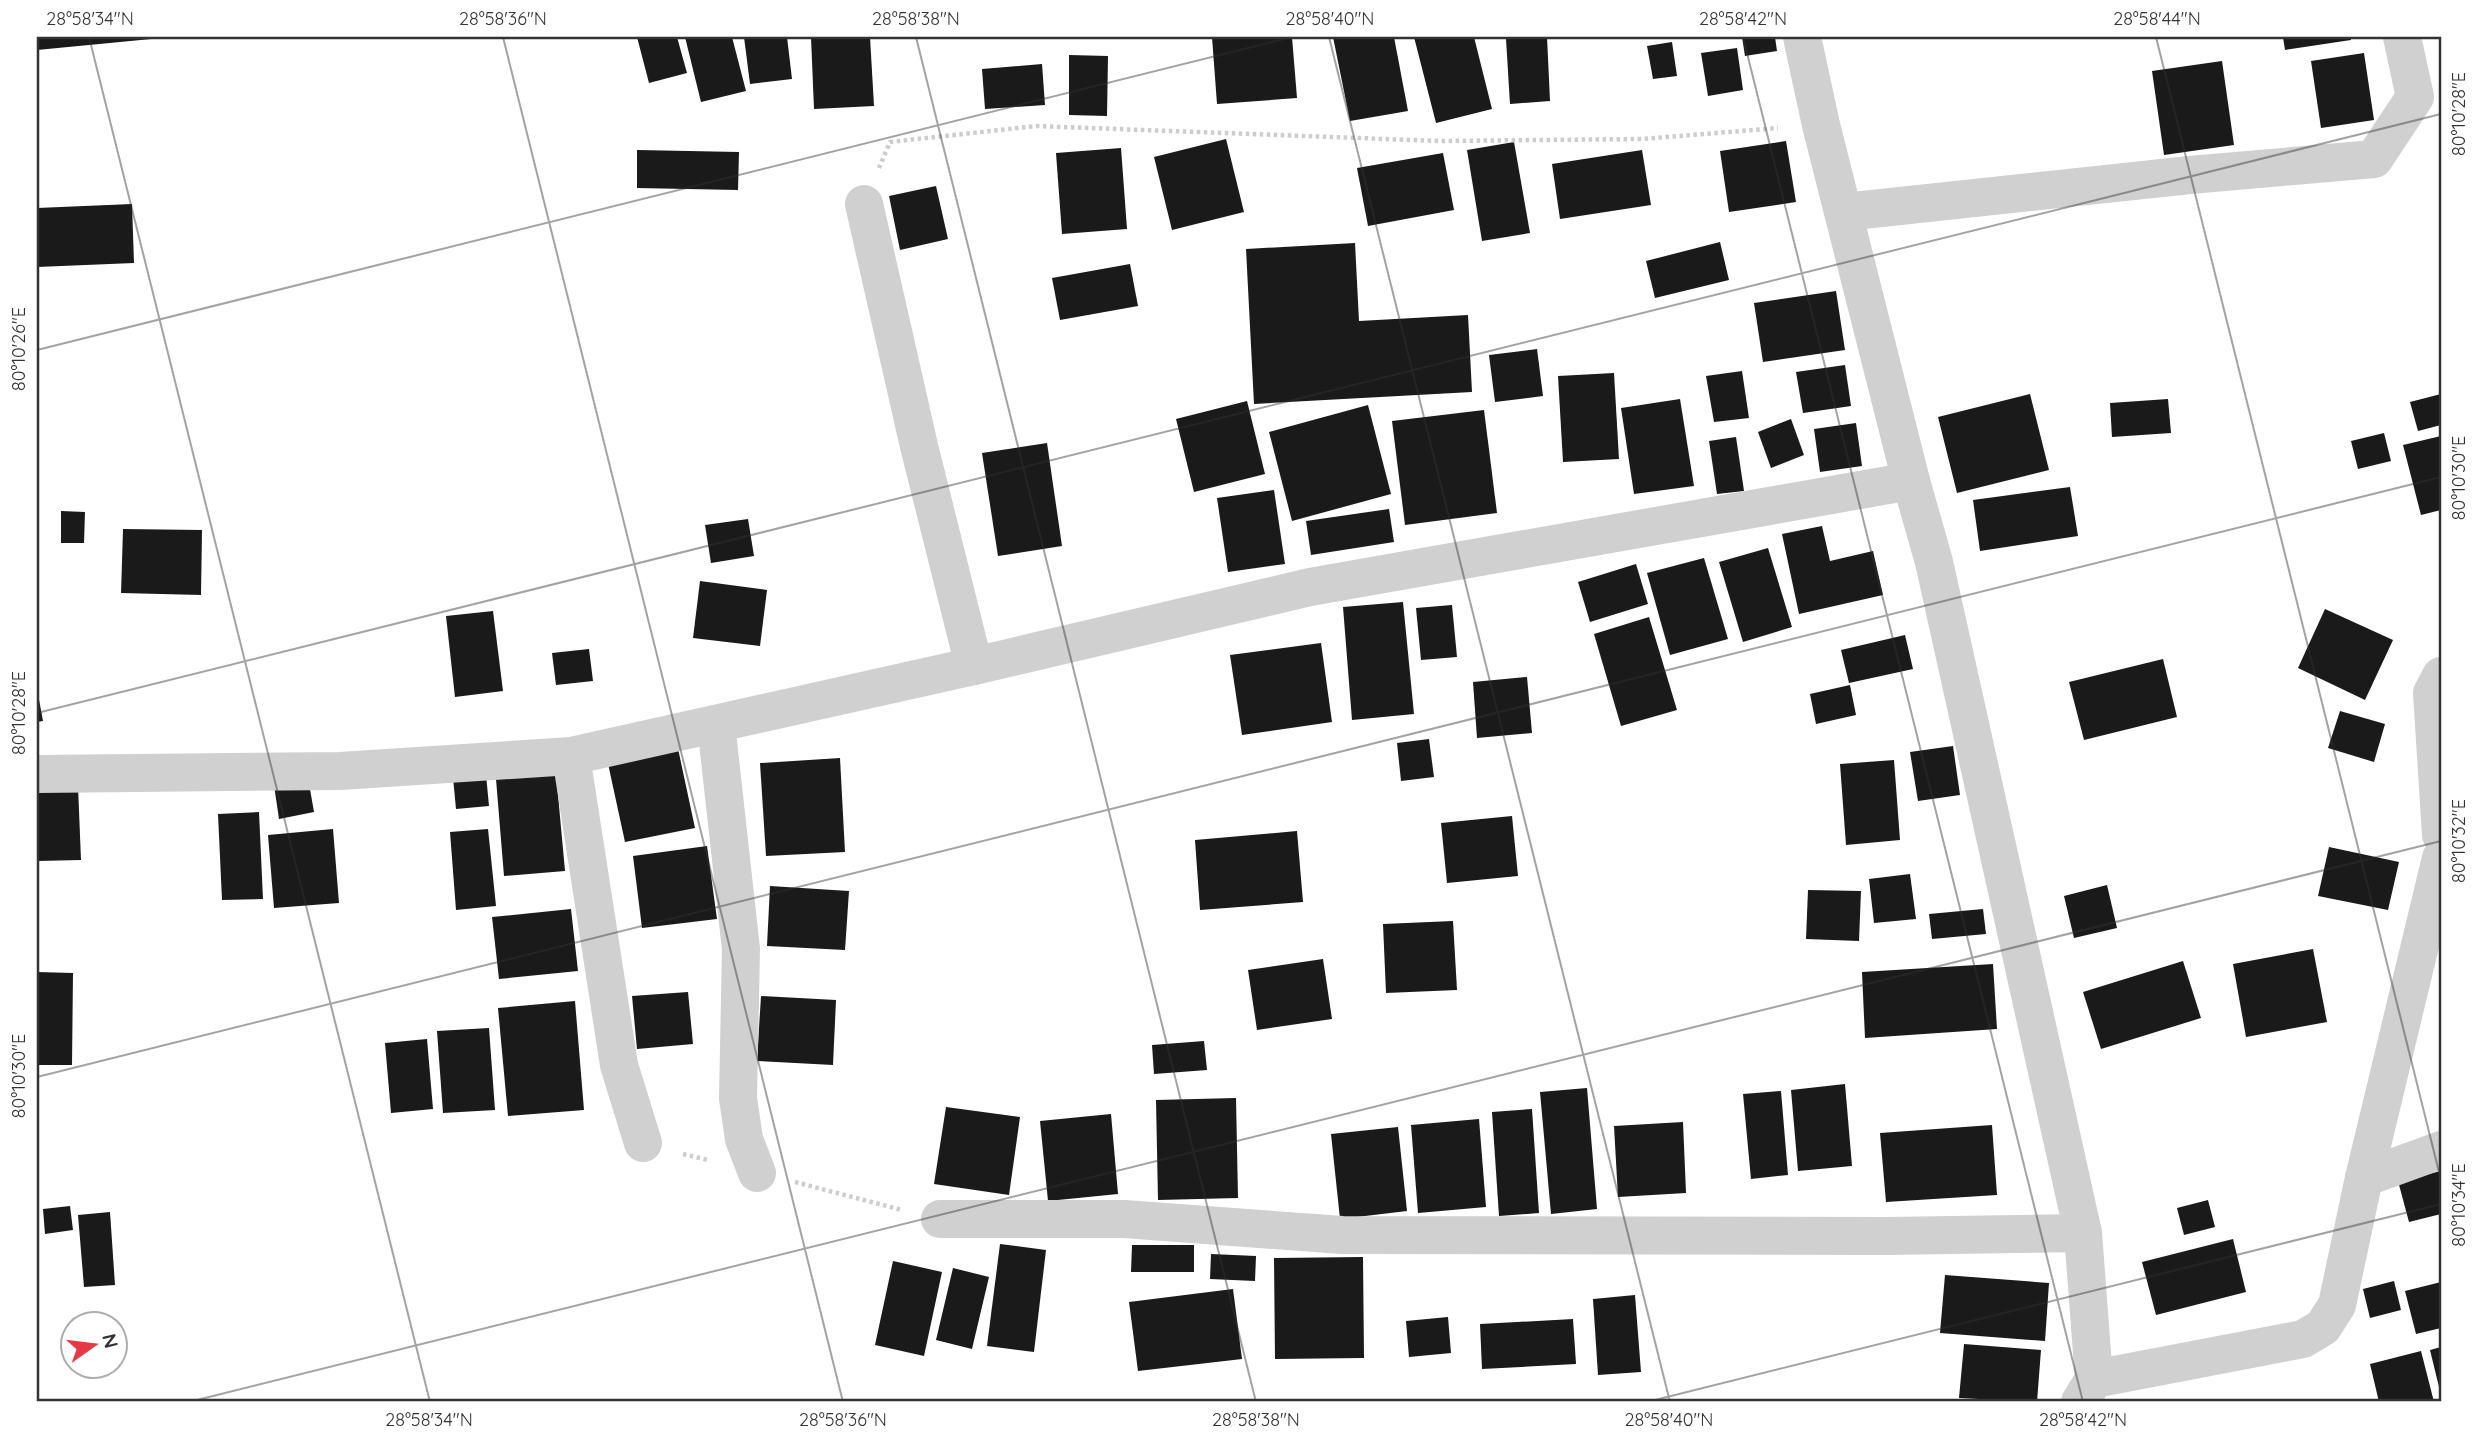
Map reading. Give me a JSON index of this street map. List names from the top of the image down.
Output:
{
  "north": "right",
  "coordinates": [
    "28°58'34\"N",
    "28°58'36\"N",
    "28°58'38\"N",
    "28°58'40\"N",
    "28°58'42\"N",
    "28°58'44\"N",
    "80°10'28\"E",
    "80°10'26\"E",
    "80°10'30\"E",
    "80°10'32\"E",
    "80°10'34\"E"
  ]
}
